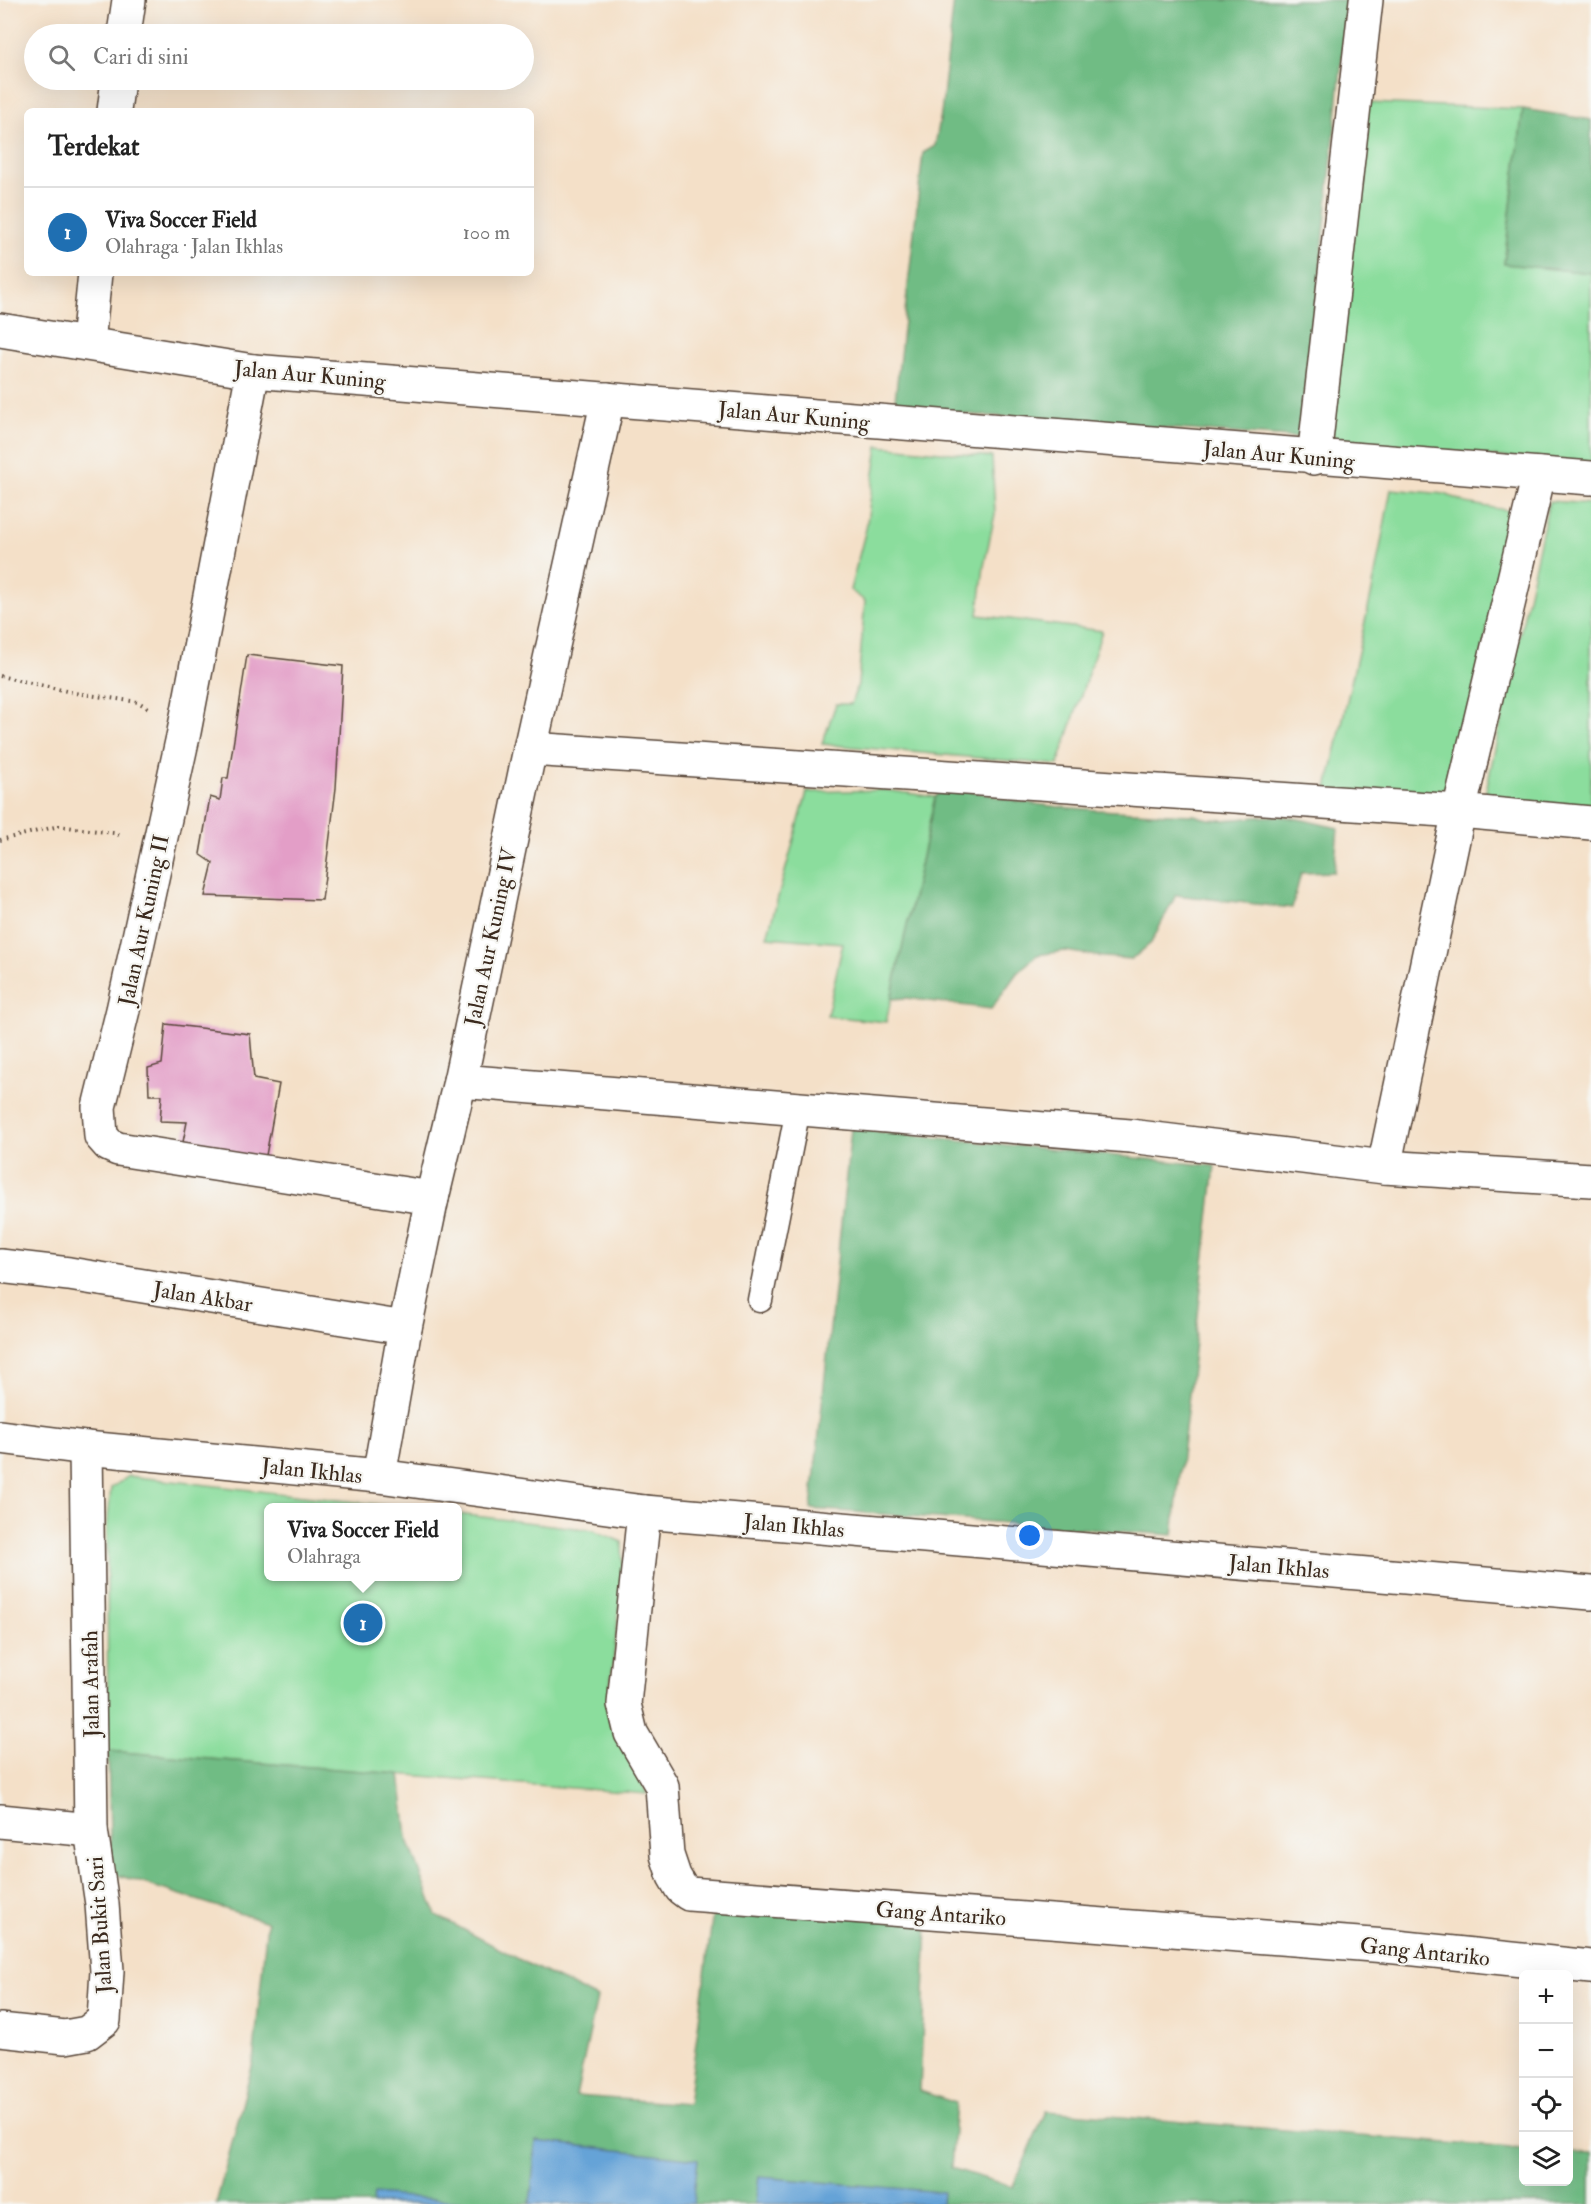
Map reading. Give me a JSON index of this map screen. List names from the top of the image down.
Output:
{
  "streets": {
    "street": [
      "Jalan Aur Kuning",
      "Jalan Aur Kuning II",
      "Jalan Aur Kuning IV",
      "Jalan Akbar",
      "Jalan Ikhlas",
      "Jalan Arafah",
      "Gang Antariko",
      "Jalan Bukit Sari"
    ]
  },
  "crossings": [
    ["Jalan Aur Kuning", "Jalan Aur Kuning II"],
    ["Jalan Aur Kuning", "Jalan Aur Kuning IV"],
    ["Jalan Aur Kuning II", "Jalan Aur Kuning IV"],
    ["Jalan Aur Kuning IV", "Jalan Akbar"],
    ["Jalan Aur Kuning IV", "Jalan Ikhlas"],
    ["Jalan Ikhlas", "Jalan Arafah"],
    ["Jalan Ikhlas", "Gang Antariko"],
    ["Jalan Arafah", "Jalan Bukit Sari"]
  ],
  "page": {
    "search": "Cari di sini",
    "heading": "Terdekat",
    "list": [
      {
        "mark": "1",
        "name": "Viva Soccer Field",
        "note": "Olahraga · Jalan Ikhlas",
        "value": "100 m"
      }
    ],
    "popup": ["Viva Soccer Field", "Olahraga"],
    "pins": "1",
    "map_buttons": ["+", "−"]
  }
}
